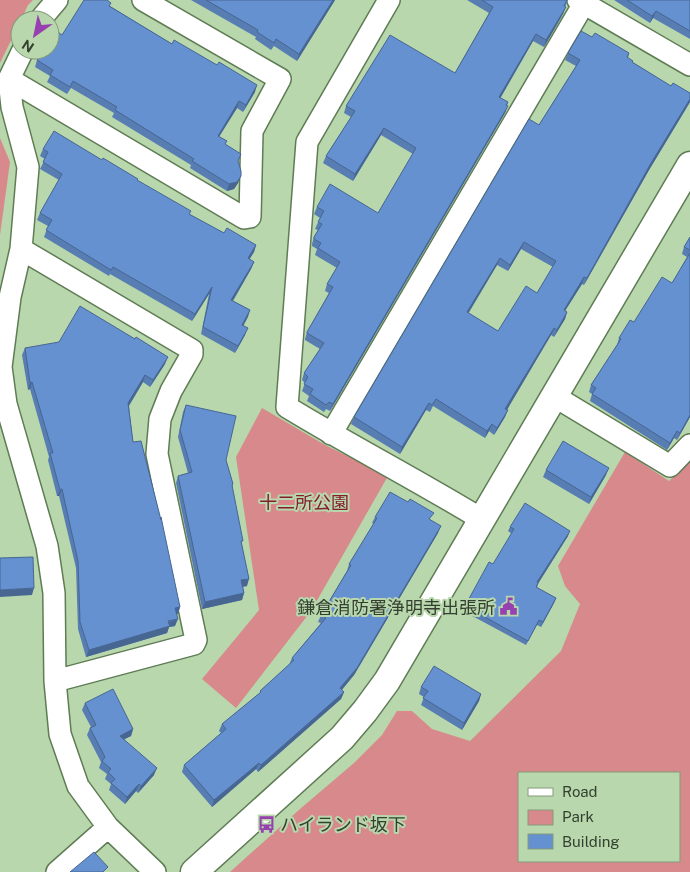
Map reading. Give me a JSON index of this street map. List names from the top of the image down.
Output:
{
  "parks": ["十二所公園"],
  "places": {
    "public building": ["鎌倉消防署浄明寺出張所"],
    "bus stop": ["ハイランド坂下"]
  },
  "legend": ["Road", "Park", "Building"],
  "north": "bottom left"
}
